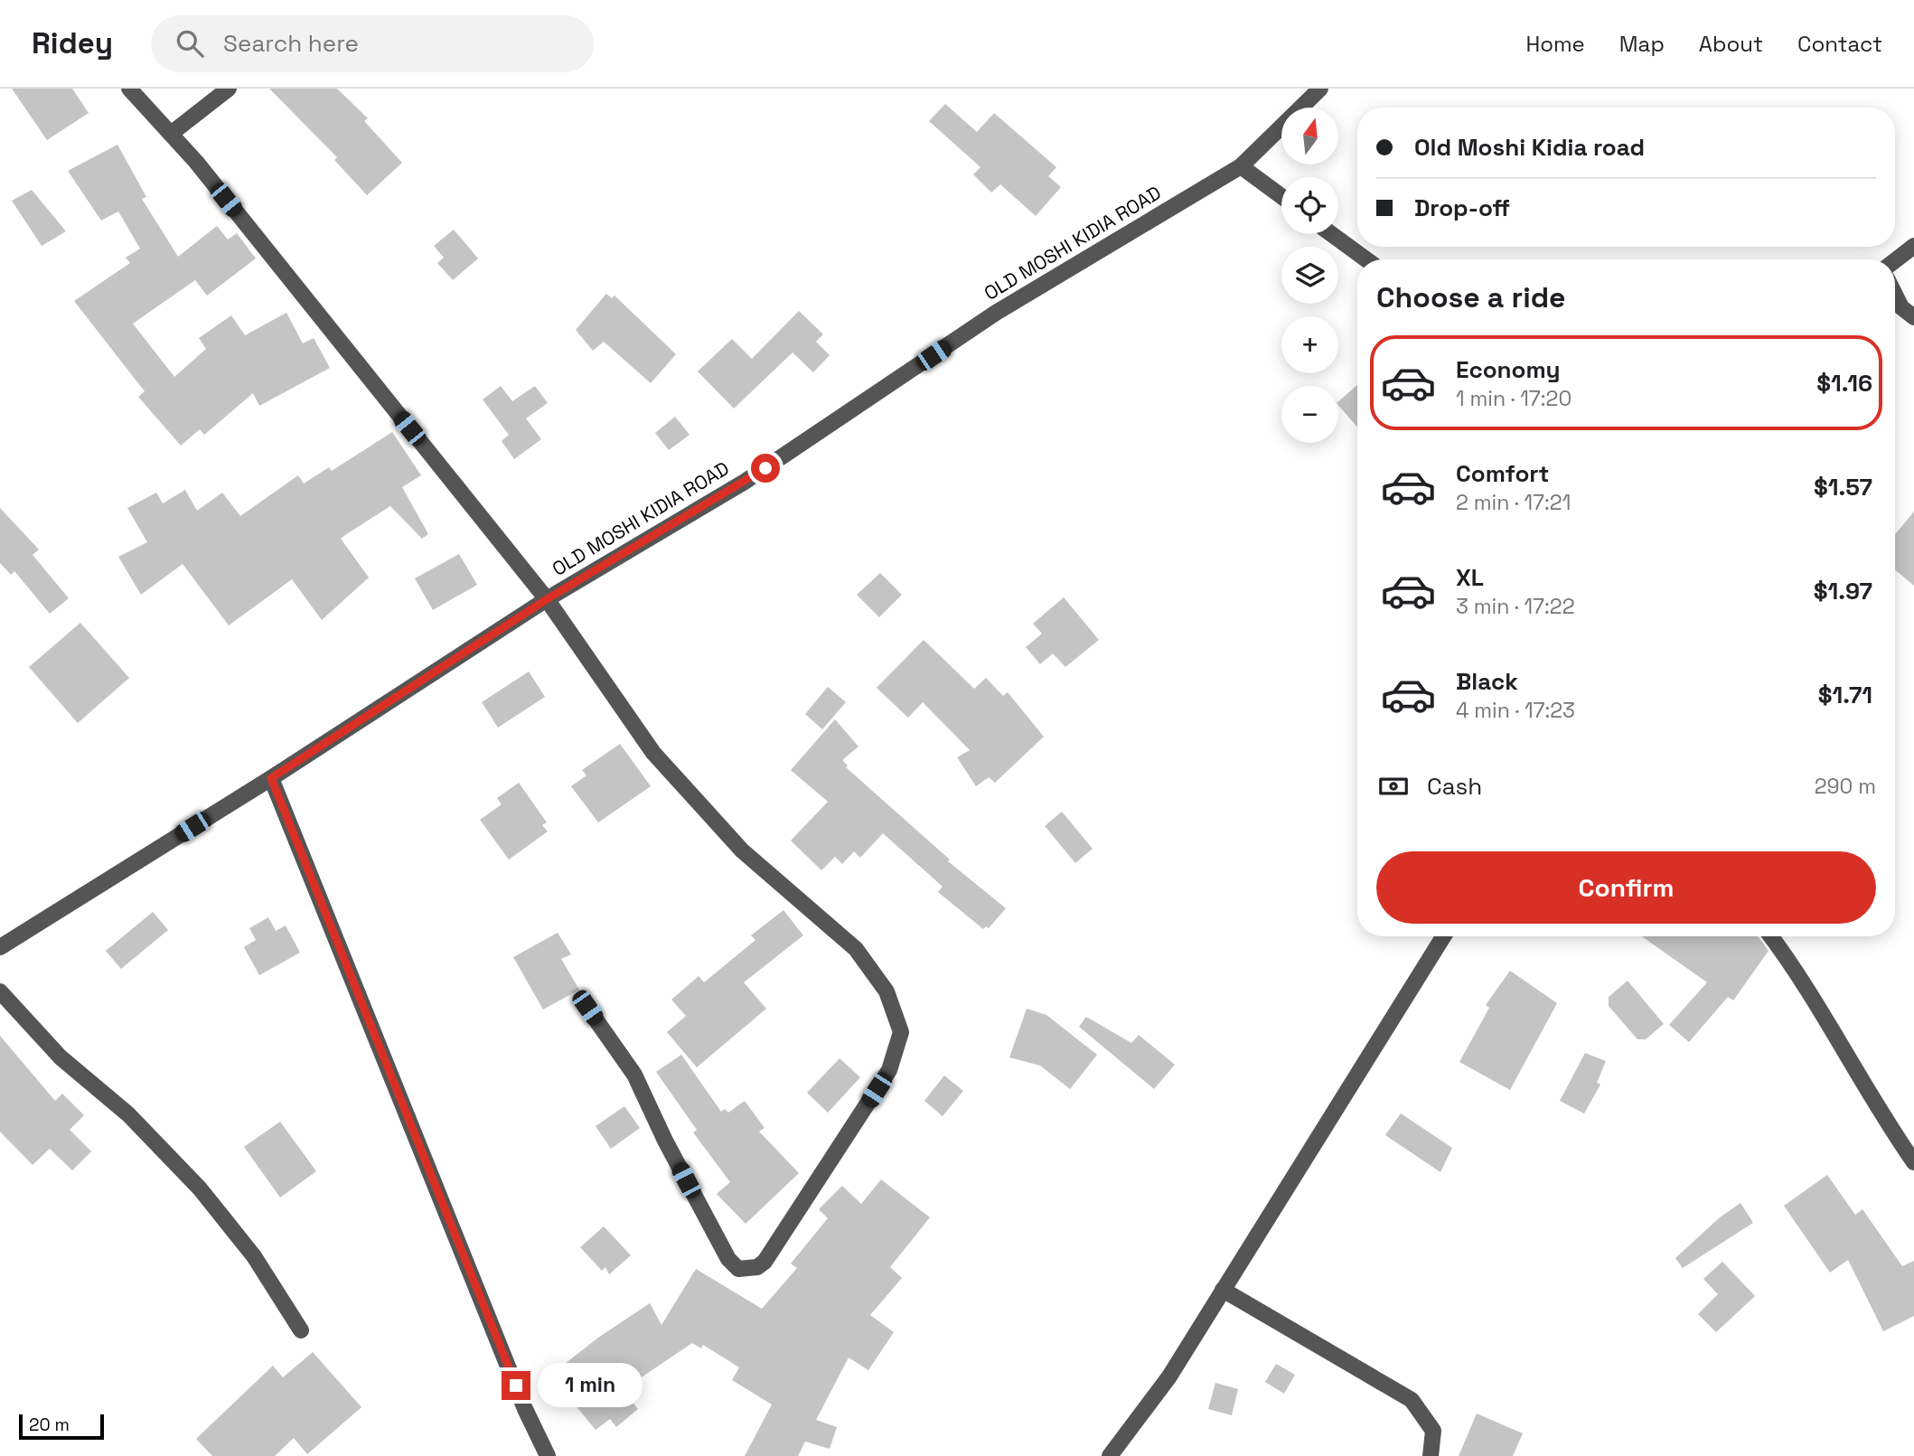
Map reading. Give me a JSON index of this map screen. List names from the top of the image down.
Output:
{
  "streets": {
    "street": ["OLD MOSHI KIDIA ROAD"]
  },
  "scale_bar": "20 m",
  "north": "top",
  "page": {
    "header": "Ridey",
    "search": "Search here",
    "nav": [
      "Home",
      "Map",
      "About",
      "Contact"
    ],
    "map_buttons": ["+", "−"],
    "banner": ["Old Moshi Kidia road", "Drop-off"],
    "heading": "Choose a ride",
    "list": [
      {
        "name": "Economy",
        "note": "1 min · 17:20",
        "value": "$1.16"
      },
      {
        "name": "Comfort",
        "note": "2 min · 17:21",
        "value": "$1.57"
      },
      {
        "name": "XL",
        "note": "3 min · 17:22",
        "value": "$1.97"
      },
      {
        "name": "Black",
        "note": "4 min · 17:23",
        "value": "$1.71"
      }
    ],
    "pay": ["Cash", "290 m"],
    "buttons": "Confirm",
    "bubble": "1 min",
    "scale": "20 m"
  }
}
